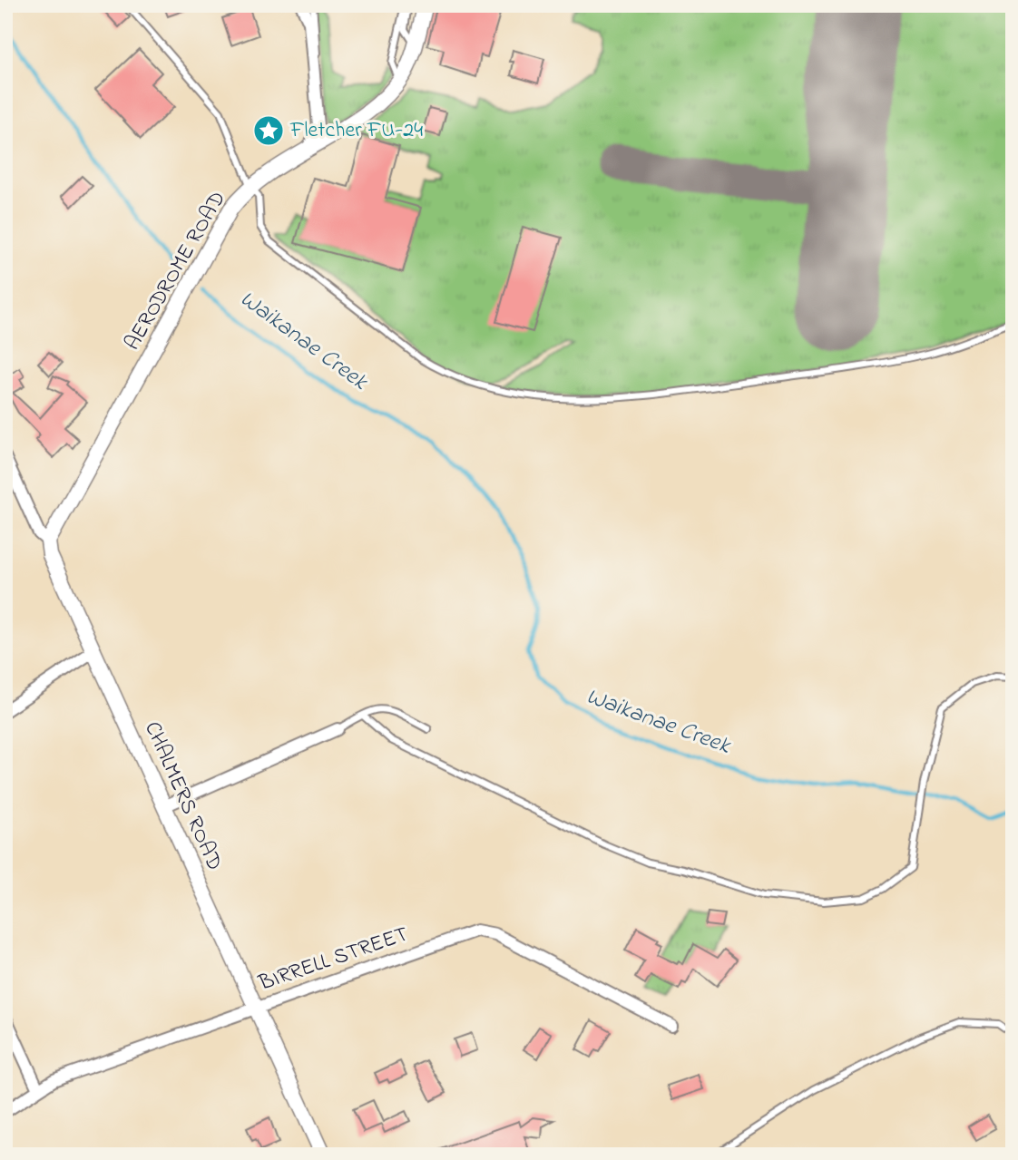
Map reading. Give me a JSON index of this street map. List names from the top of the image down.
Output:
{
  "streets": {
    "street": ["AERODROME ROAD", "CHALMERS ROAD", "BIRRELL STREET"]
  },
  "crossings": [
    ["AERODROME ROAD", "CHALMERS ROAD"],
    ["CHALMERS ROAD", "BIRRELL STREET"]
  ],
  "water": ["Waikanae Creek"],
  "places": {
    "place": ["Fletcher FU-24"]
  }
}
